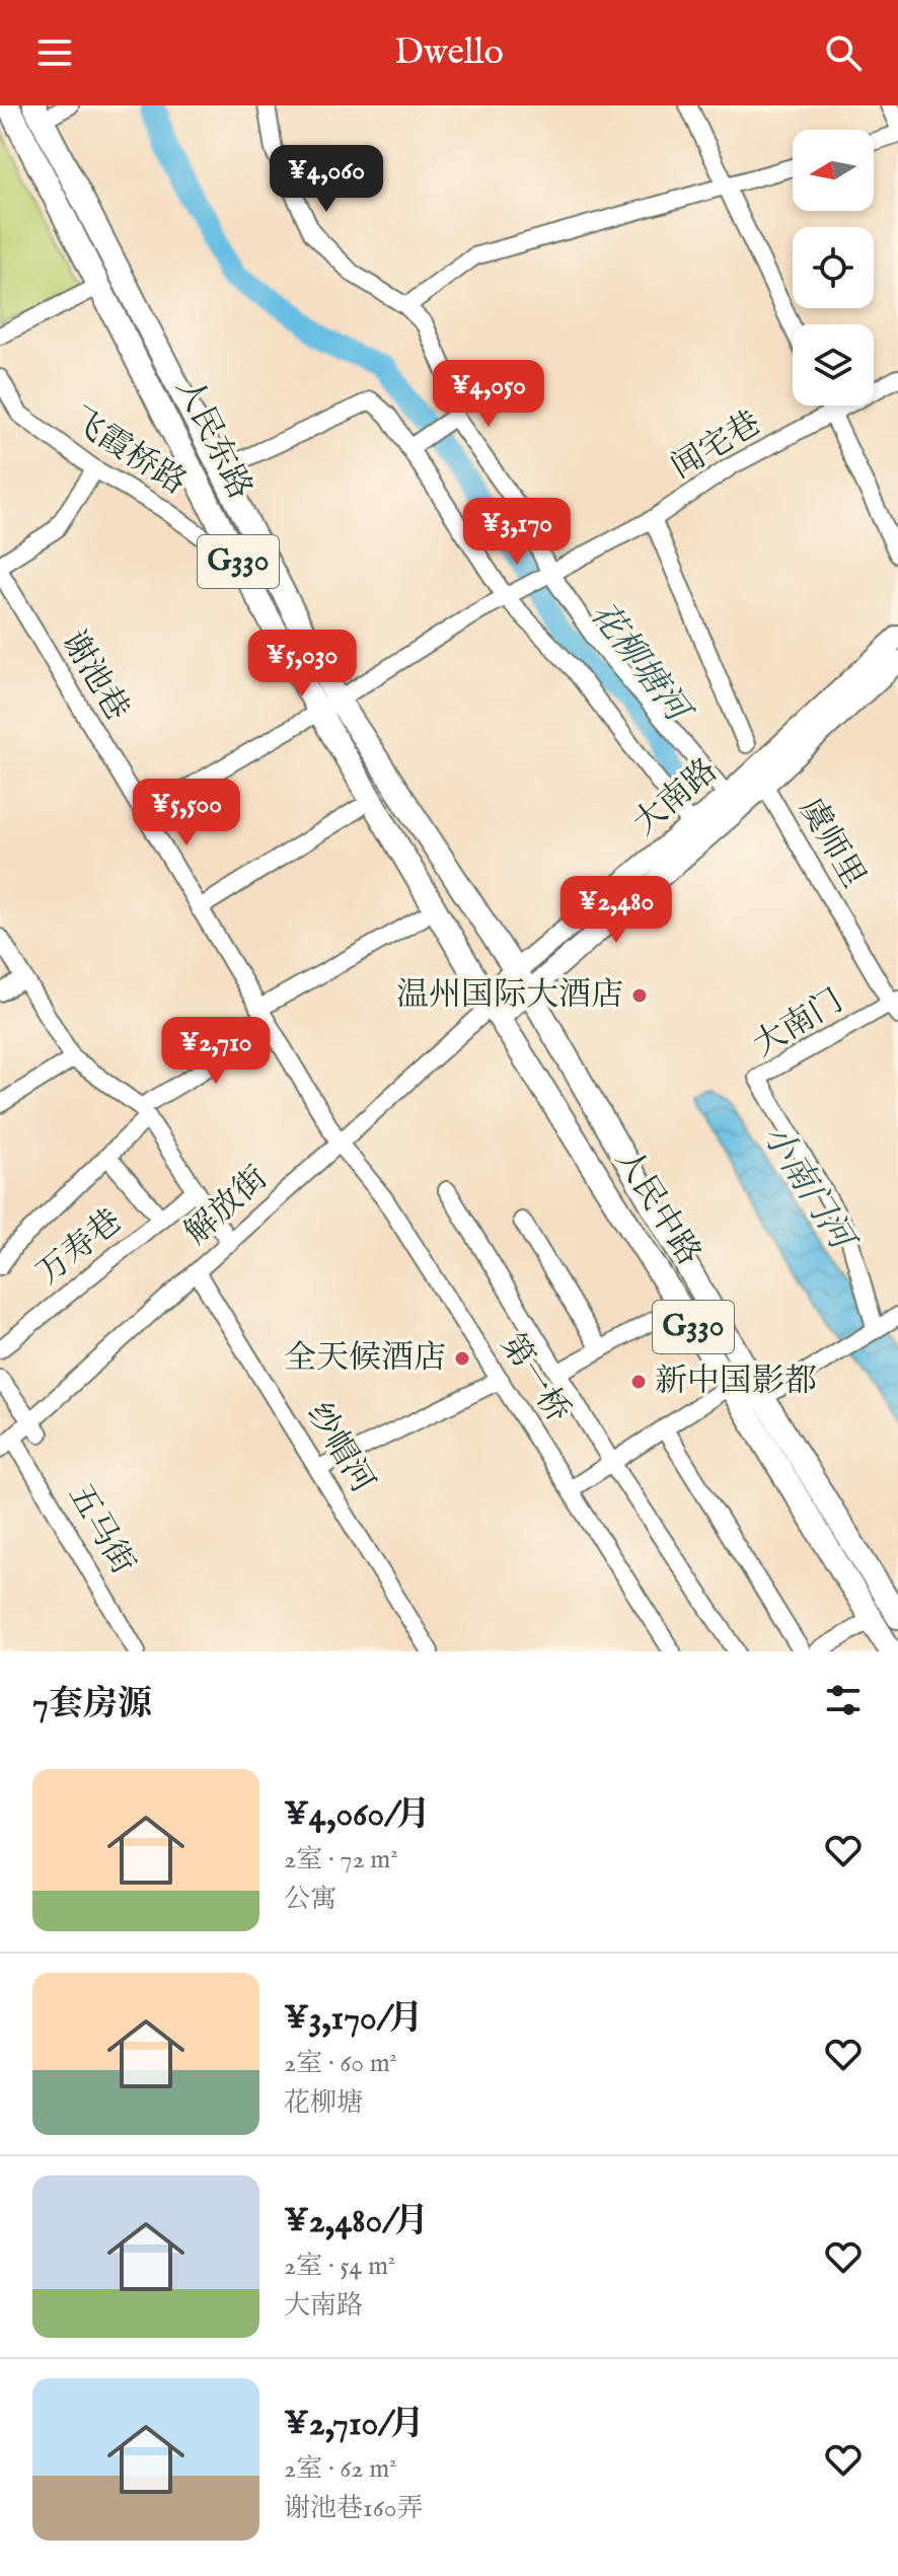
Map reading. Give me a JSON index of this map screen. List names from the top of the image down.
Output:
{
  "streets": {
    "highway": ["人民东路", "G330", "人民中路"],
    "main road": ["大南路"],
    "street": [
      "闻宅巷",
      "飞霞桥路",
      "谢池巷",
      "虞师里",
      "大南门",
      "解放街",
      "万寿巷",
      "第一桥",
      "纱帽河",
      "五马街"
    ]
  },
  "crossings": [
    ["人民东路", "闻宅巷"],
    ["人民东路", "飞霞桥路"],
    ["人民东路", "大南路"],
    ["人民东路", "解放街"],
    ["人民东路", "人民中路"],
    ["闻宅巷", "谢池巷"],
    ["谢池巷", "解放街"],
    ["谢池巷", "第一桥"],
    ["大南路", "虞师里"],
    ["大南路", "解放街"],
    ["大南路", "人民中路"],
    ["虞师里", "大南门"],
    ["解放街", "人民中路"],
    ["解放街", "第一桥"],
    ["解放街", "纱帽河"],
    ["解放街", "五马街"]
  ],
  "water": ["花柳塘河", "小南门河"],
  "places": ["温州国际大酒店", "全天候酒店", "新中国影都"],
  "north": "left",
  "page": {
    "header": "Dwello",
    "price": [
      "¥4,060",
      "¥4,050",
      "¥3,170",
      "¥5,030",
      "¥5,500",
      "¥2,480",
      "¥2,710"
    ],
    "heading": "7套房源",
    "list": [
      {
        "name": "¥4,060/月",
        "note": "2室 · 72 m² · 公寓"
      },
      {
        "name": "¥3,170/月",
        "note": "2室 · 60 m² · 花柳塘"
      },
      {
        "name": "¥2,480/月",
        "note": "2室 · 54 m² · 大南路"
      },
      {
        "name": "¥2,710/月",
        "note": "2室 · 62 m² · 谢池巷160弄"
      }
    ]
  }
}
